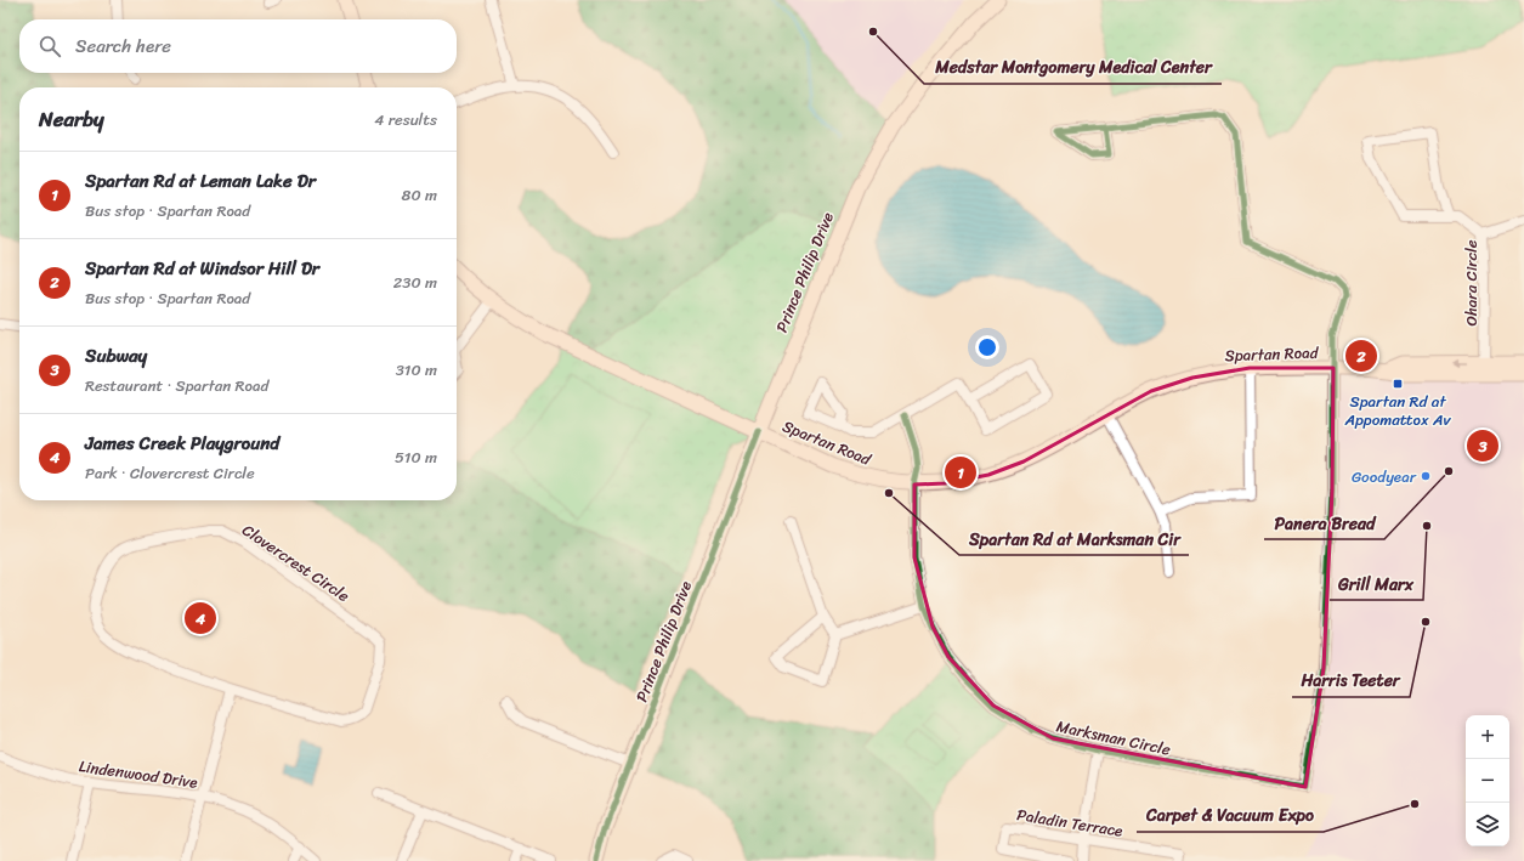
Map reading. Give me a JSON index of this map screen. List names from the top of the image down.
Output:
{
  "streets": {
    "street": [
      "Prince Philip Drive",
      "Ohara Circle",
      "Spartan Road",
      "Clovercrest Circle",
      "Marksman Circle",
      "Lindenwood Drive",
      "Paladin Terrace"
    ]
  },
  "crossings": [
    ["Prince Philip Drive", "Spartan Road"],
    ["Ohara Circle", "Spartan Road"],
    ["Spartan Road", "Marksman Circle"]
  ],
  "places": {
    "other": [
      "Medstar Montgomery Medical Center",
      "Panera Bread",
      "Goodyear",
      "Spartan Rd at Marksman Cir",
      "Grill Marx",
      "Harris Teeter",
      "Carpet & Vacuum Expo"
    ],
    "transit": ["Spartan Rd at Appomattox Av"]
  },
  "page": {
    "search": "Search here",
    "heading": ["Nearby", "4 results"],
    "list": [
      {
        "mark": "1",
        "name": "Spartan Rd at Leman Lake Dr",
        "note": "Bus stop · Spartan Road",
        "value": "80 m"
      },
      {
        "mark": "2",
        "name": "Spartan Rd at Windsor Hill Dr",
        "note": "Bus stop · Spartan Road",
        "value": "230 m"
      },
      {
        "mark": "3",
        "name": "Subway",
        "note": "Restaurant · Spartan Road",
        "value": "310 m"
      },
      {
        "mark": "4",
        "name": "James Creek Playground",
        "note": "Park · Clovercrest Circle",
        "value": "510 m"
      }
    ],
    "pins": [
      "2",
      "3",
      "1",
      "4"
    ],
    "map_buttons": ["+", "−"]
  }
}
